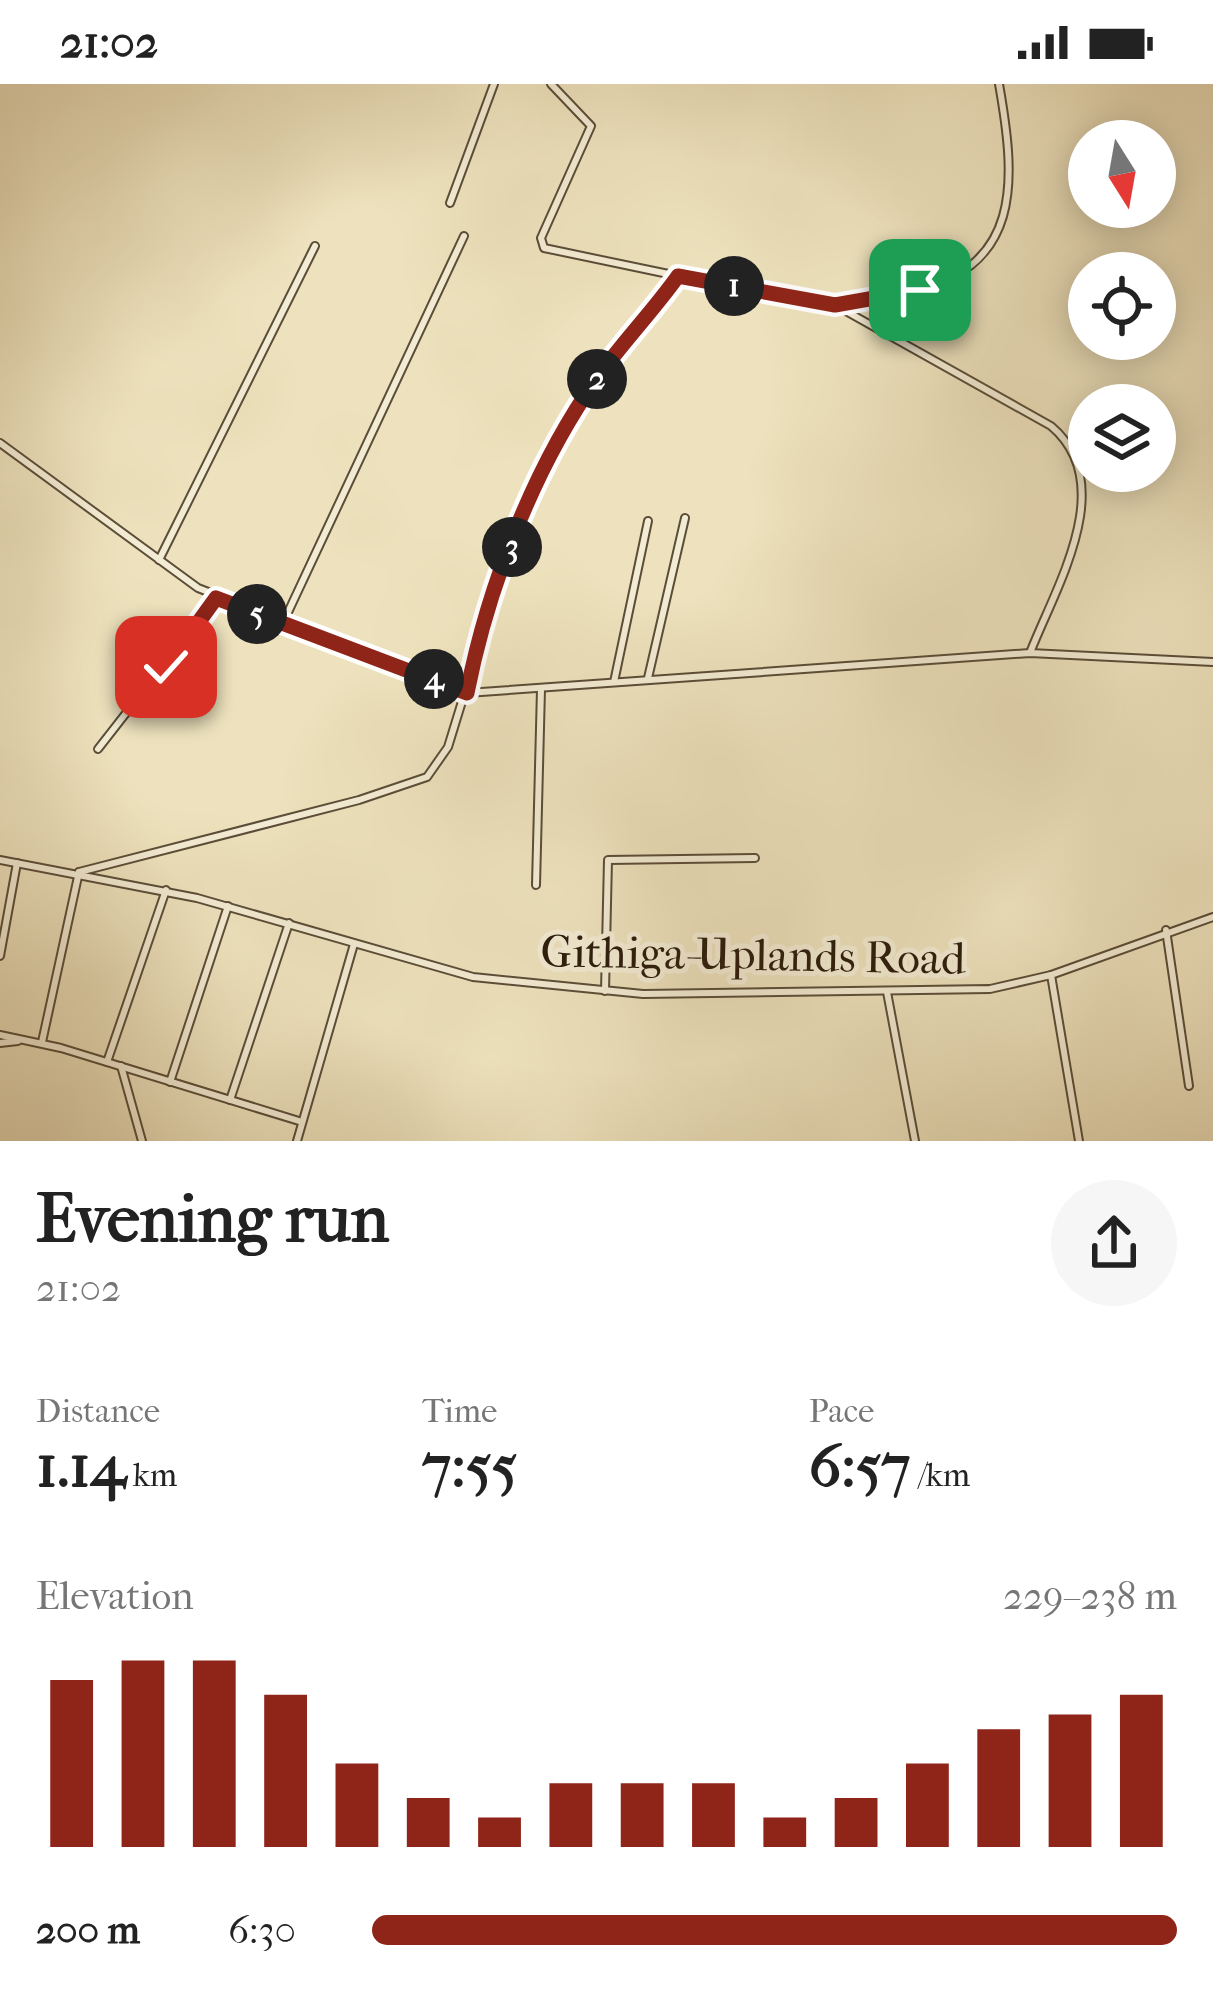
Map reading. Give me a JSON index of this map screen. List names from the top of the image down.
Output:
{
  "streets": {
    "street": ["Githiga-Uplands Road"]
  },
  "north": "bottom",
  "page": {
    "status": "21:02",
    "pins": [
      "1",
      "2",
      "3",
      "5",
      "4"
    ],
    "heading": ["Evening run", "21:02"],
    "stats": [
      ["Distance", "1.14 km"],
      ["Time", "7:55"],
      ["Pace", "6:57 /km"]
    ],
    "chart": ["Elevation", "229–238 m"],
    "list": [
      {
        "name": "200 m",
        "note": "6:30"
      }
    ]
  }
}
